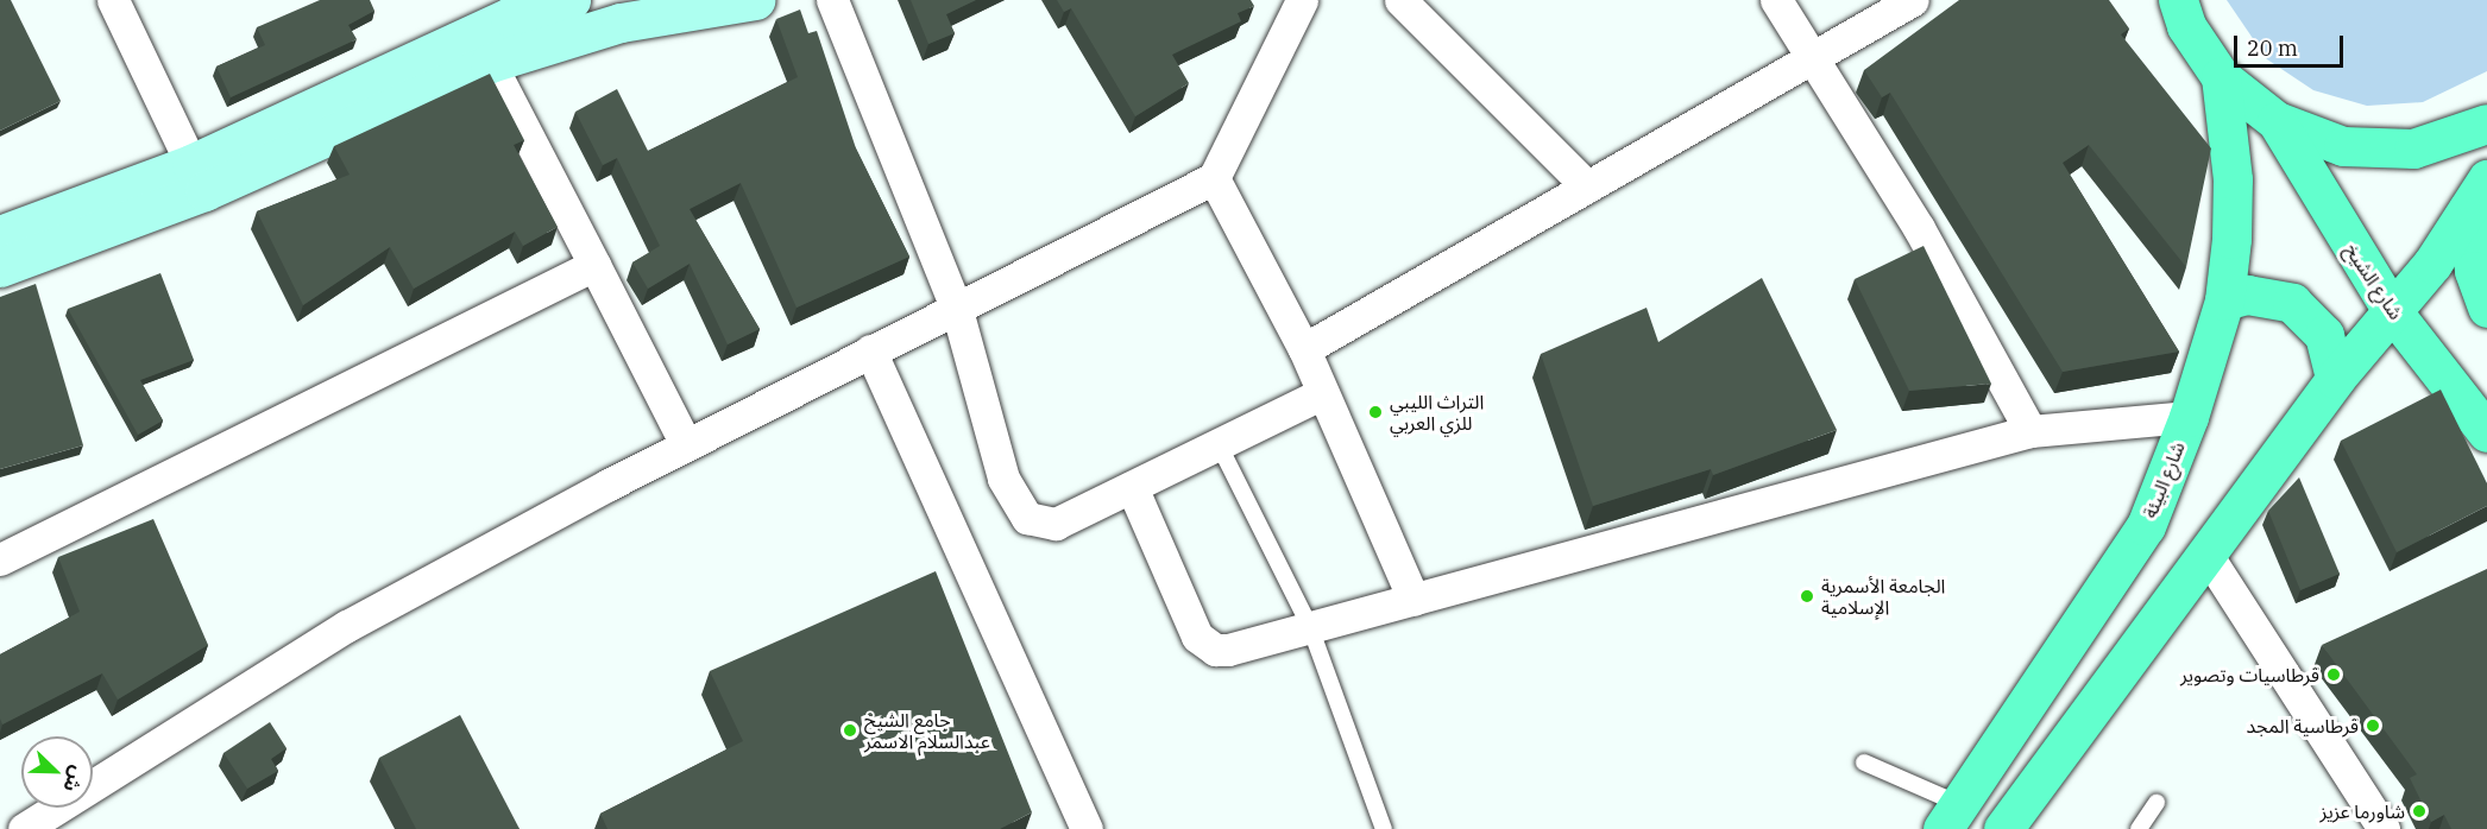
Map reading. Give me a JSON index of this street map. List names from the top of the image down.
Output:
{
  "streets": {
    "main road": ["شارع الشيخ", "شارع البيئة"]
  },
  "places": [
    "التراث الليبي للزي العربي",
    "الجامعة الأسمرية الإسلامية",
    "قرطاسيات وتصوير",
    "قرطاسية المجد",
    "جامع الشيخ عبدالسلام الاسمر",
    "شاورما عزيز"
  ],
  "scale_bar": "20 m",
  "north": "bottom right"
}
